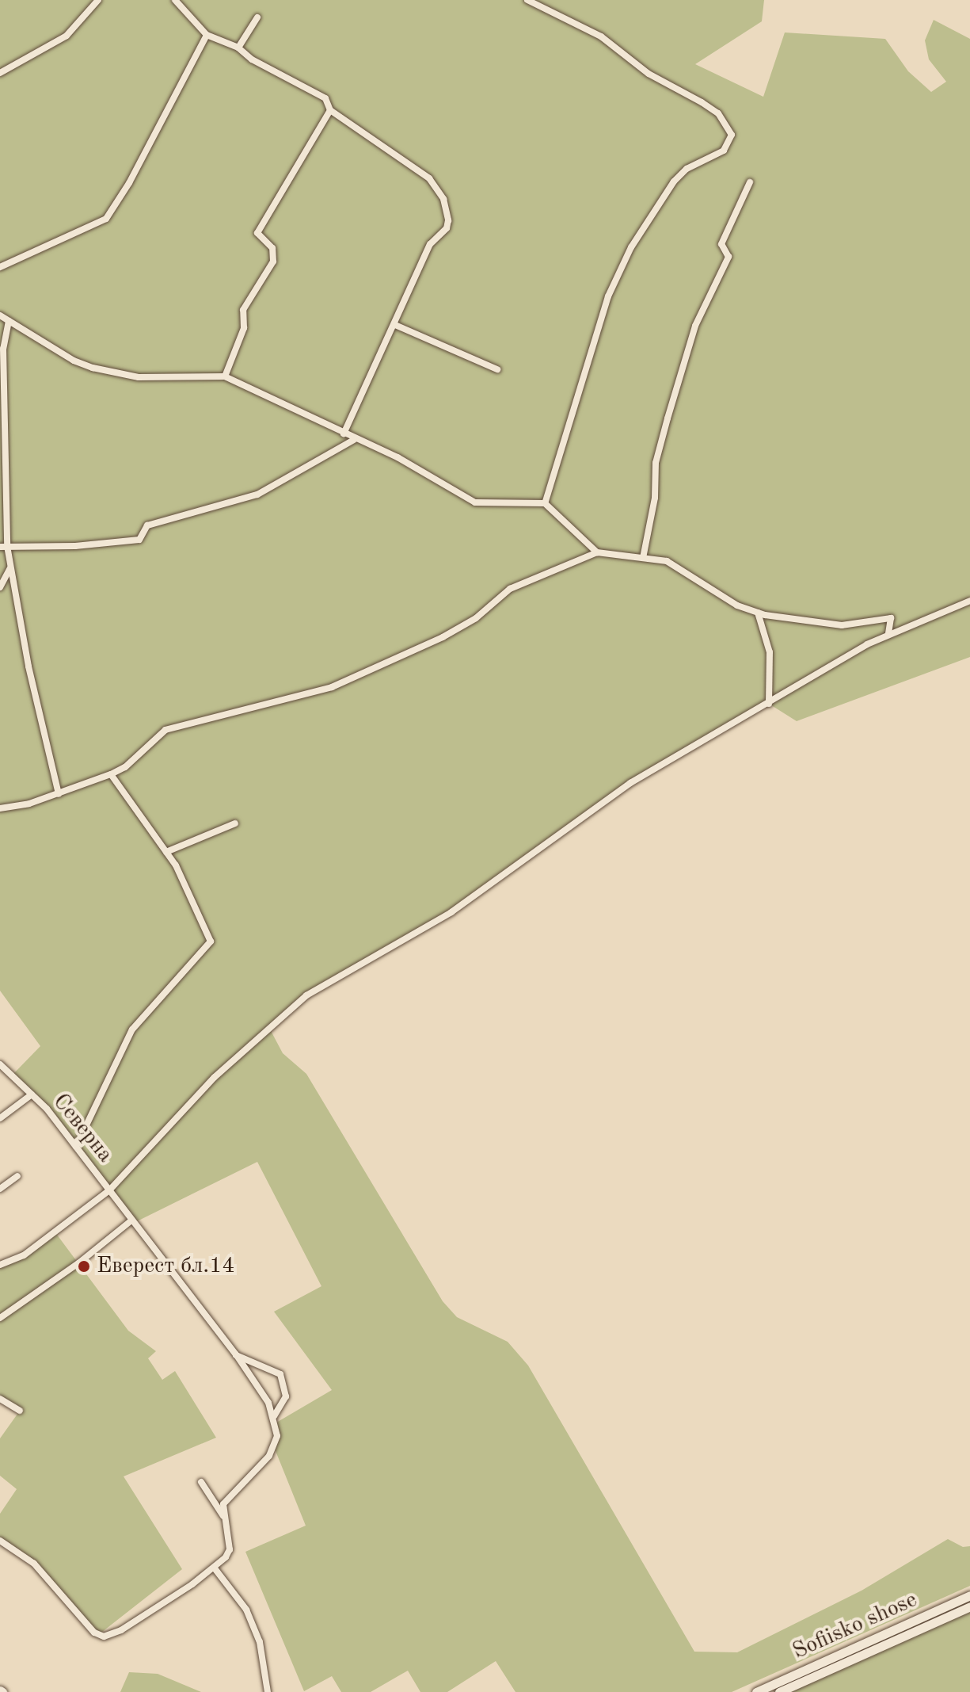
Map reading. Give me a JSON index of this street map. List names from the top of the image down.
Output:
{
  "streets": {
    "main road": ["Sofiisko shose"],
    "street": ["Северна"]
  },
  "places": ["Еверест бл.14"]
}
